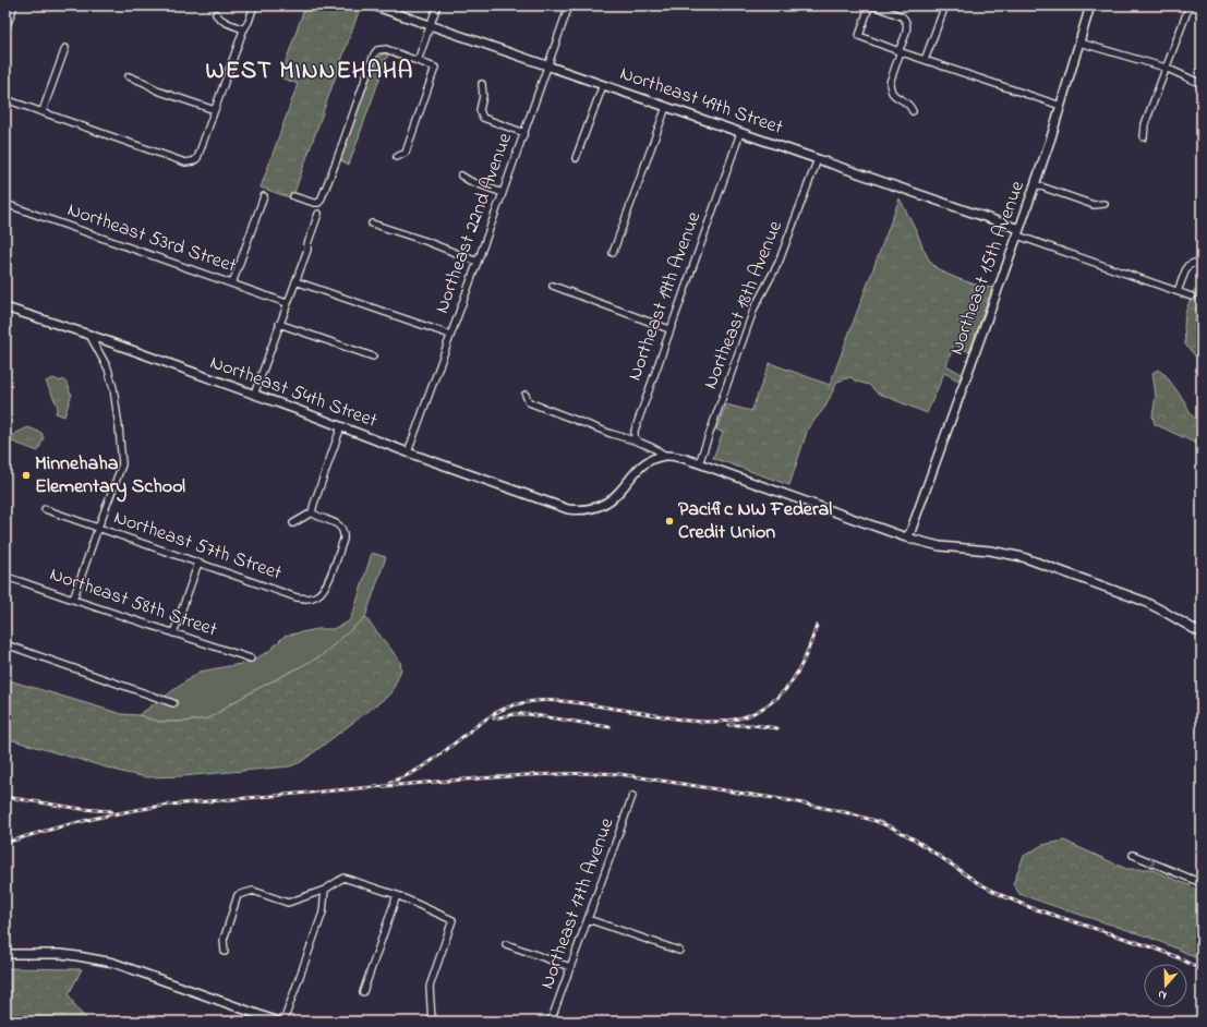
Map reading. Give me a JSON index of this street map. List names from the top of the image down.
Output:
{
  "streets": {
    "street": [
      "Northeast 49th Street",
      "Northeast 22nd Avenue",
      "Northeast 53rd Street",
      "Northeast 15th Avenue",
      "Northeast 19th Avenue",
      "Northeast 18th Avenue",
      "Northeast 54th Street",
      "Northeast 57th Street",
      "Northeast 58th Street",
      "Northeast 17th Avenue"
    ]
  },
  "crossings": [
    ["Northeast 49th Street", "Northeast 22nd Avenue"],
    ["Northeast 49th Street", "Northeast 15th Avenue"],
    ["Northeast 49th Street", "Northeast 19th Avenue"],
    ["Northeast 49th Street", "Northeast 18th Avenue"],
    ["Northeast 22nd Avenue", "Northeast 54th Street"]
  ],
  "districts": ["WEST MINNEHAHA"],
  "places": ["Minnehaha Elementary School", "Pacific NW Federal Credit Union"],
  "north": "bottom"
}
